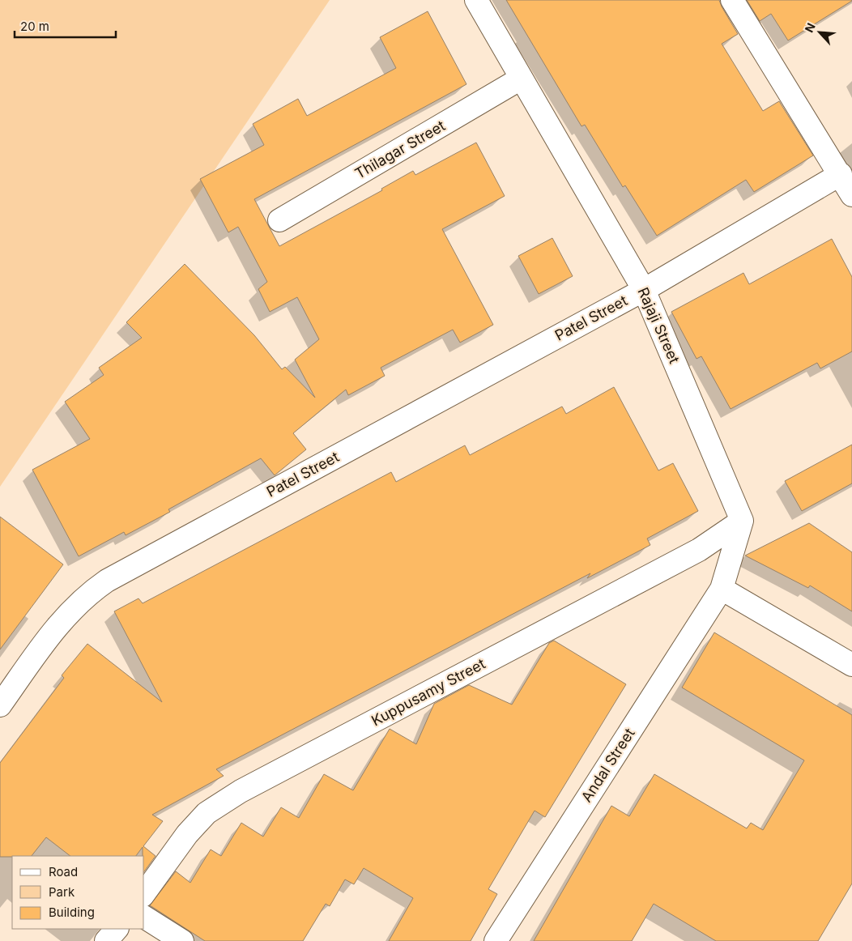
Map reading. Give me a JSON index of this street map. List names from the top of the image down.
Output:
{
  "streets": {
    "street": [
      "Thilagar Street",
      "Patel Street",
      "Rajaji Street",
      "Kuppusamy Street",
      "Andal Street"
    ]
  },
  "crossings": [
    ["Thilagar Street", "Rajaji Street"],
    ["Patel Street", "Rajaji Street"],
    ["Rajaji Street", "Kuppusamy Street"]
  ],
  "legend": ["Road", "Park", "Building"],
  "scale_bar": "20 m",
  "north": "top left"
}
